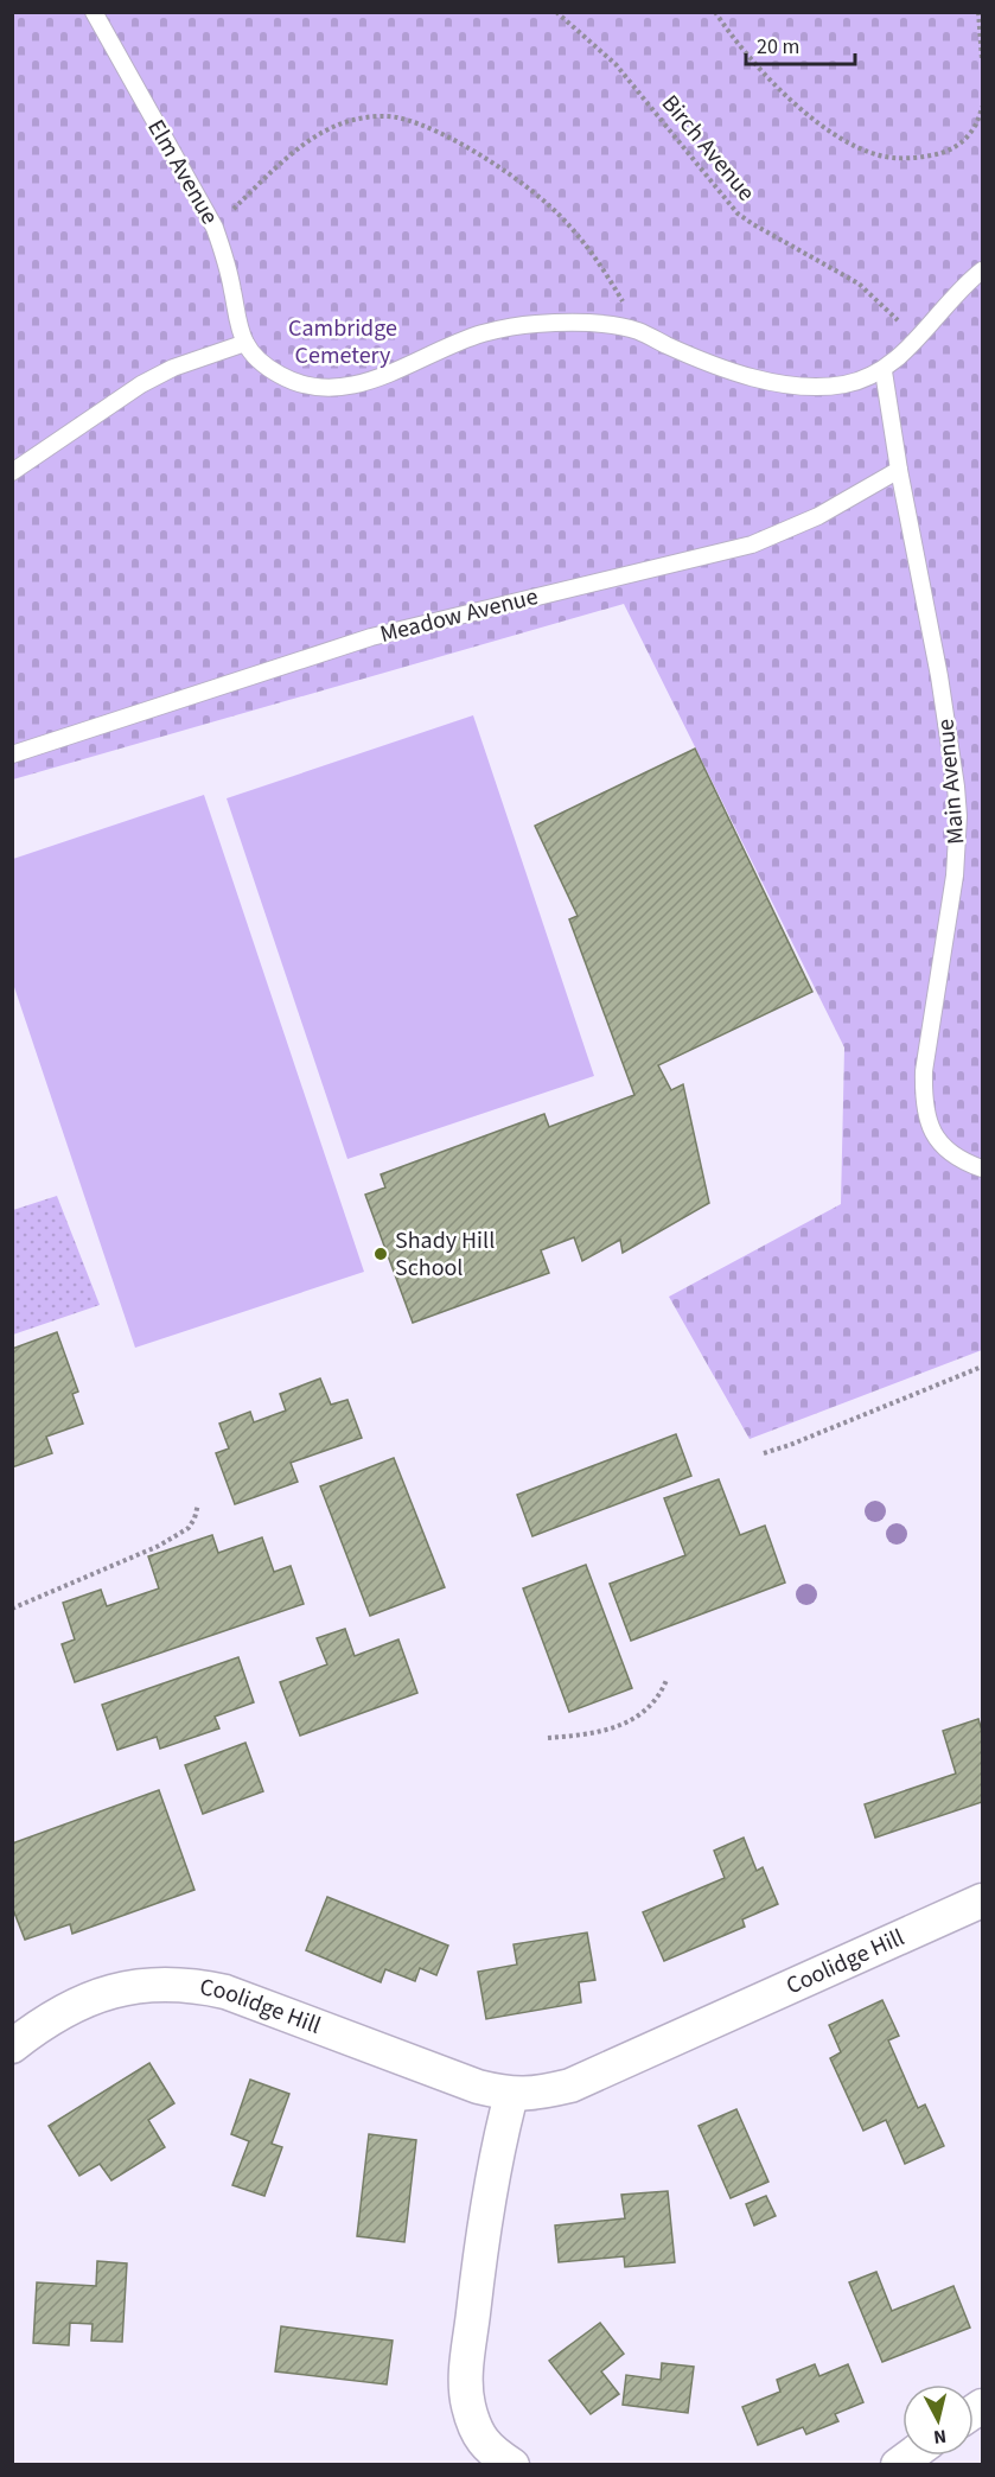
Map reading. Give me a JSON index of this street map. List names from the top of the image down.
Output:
{
  "streets": {
    "street": ["Coolidge Hill"],
    "lane": ["Elm Avenue", "Meadow Avenue", "Main Avenue"],
    "path": ["Birch Avenue"]
  },
  "crossings": [
    ["Meadow Avenue", "Main Avenue"]
  ],
  "parks": ["Cambridge Cemetery"],
  "places": ["Shady Hill School"],
  "scale_bar": "20 m",
  "north": "bottom"
}
